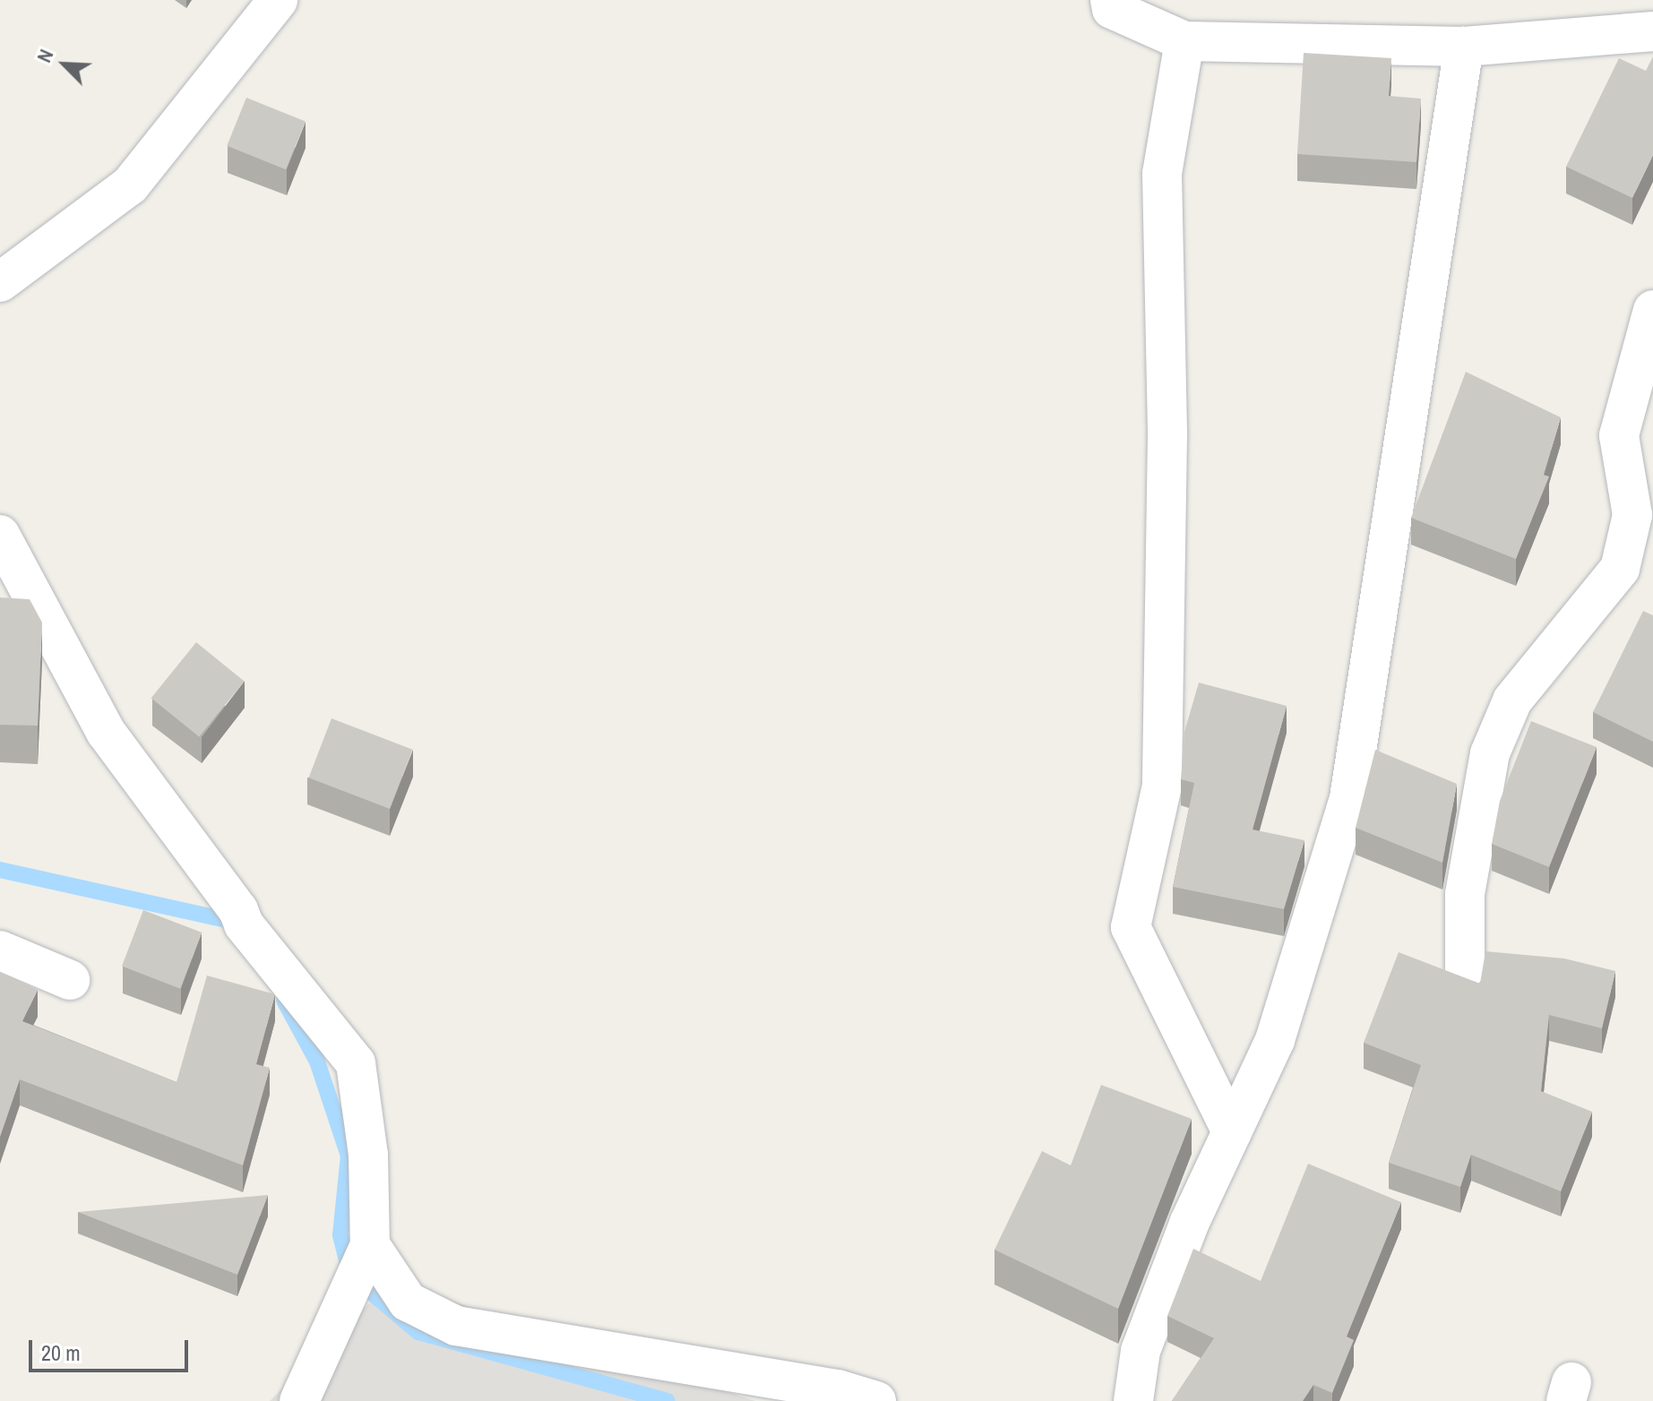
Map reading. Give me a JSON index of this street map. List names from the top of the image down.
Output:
{
  "scale_bar": "20 m",
  "north": "top left"
}
